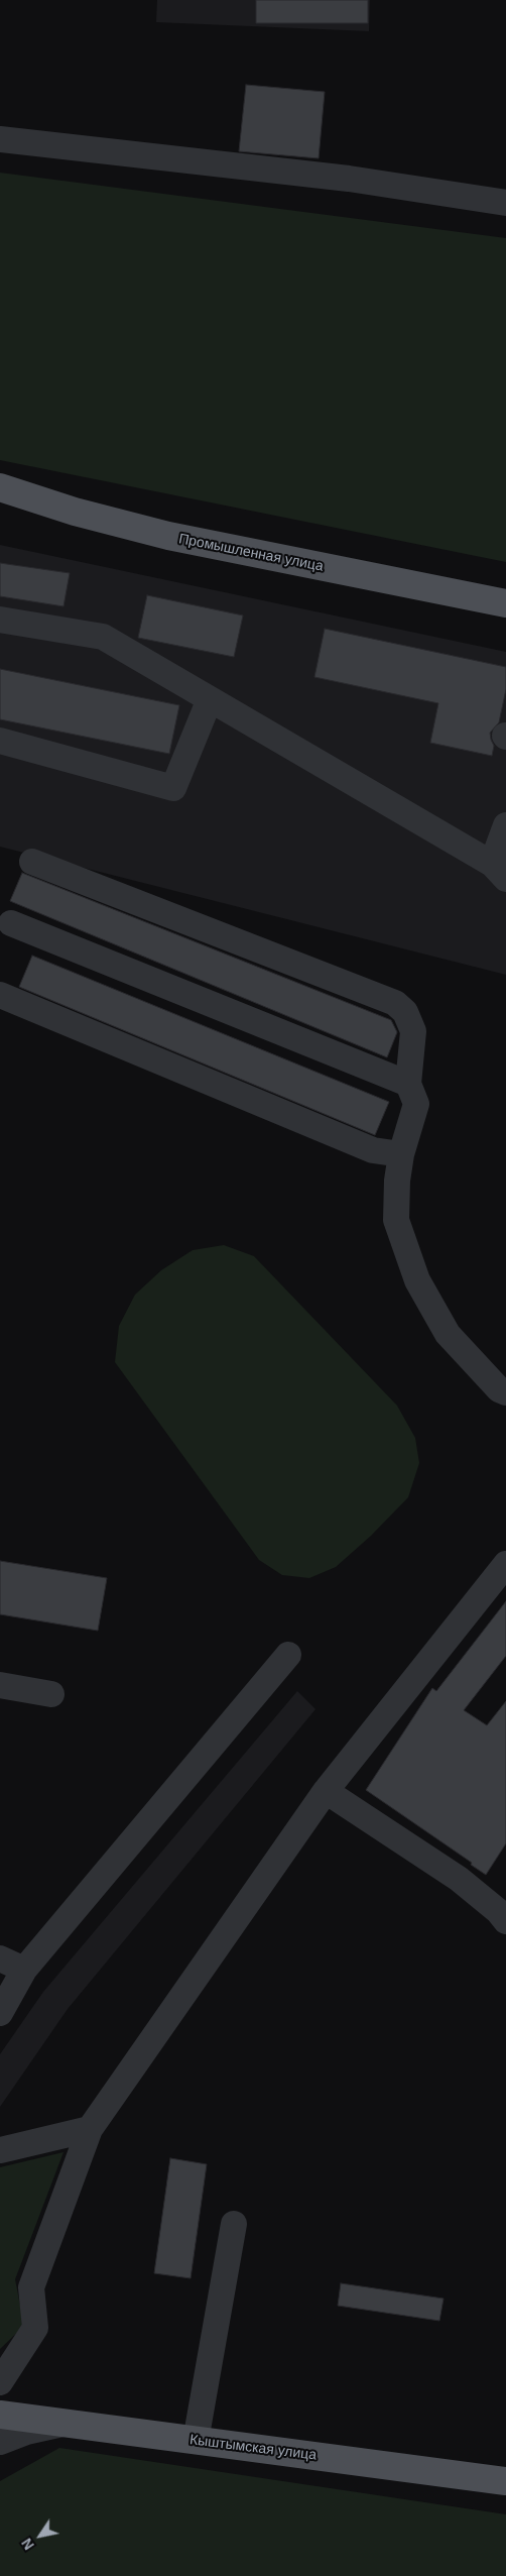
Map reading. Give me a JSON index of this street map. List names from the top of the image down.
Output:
{
  "streets": {
    "main road": ["Промышленная улица", "Кыштымская улица"]
  },
  "north": "bottom left"
}
